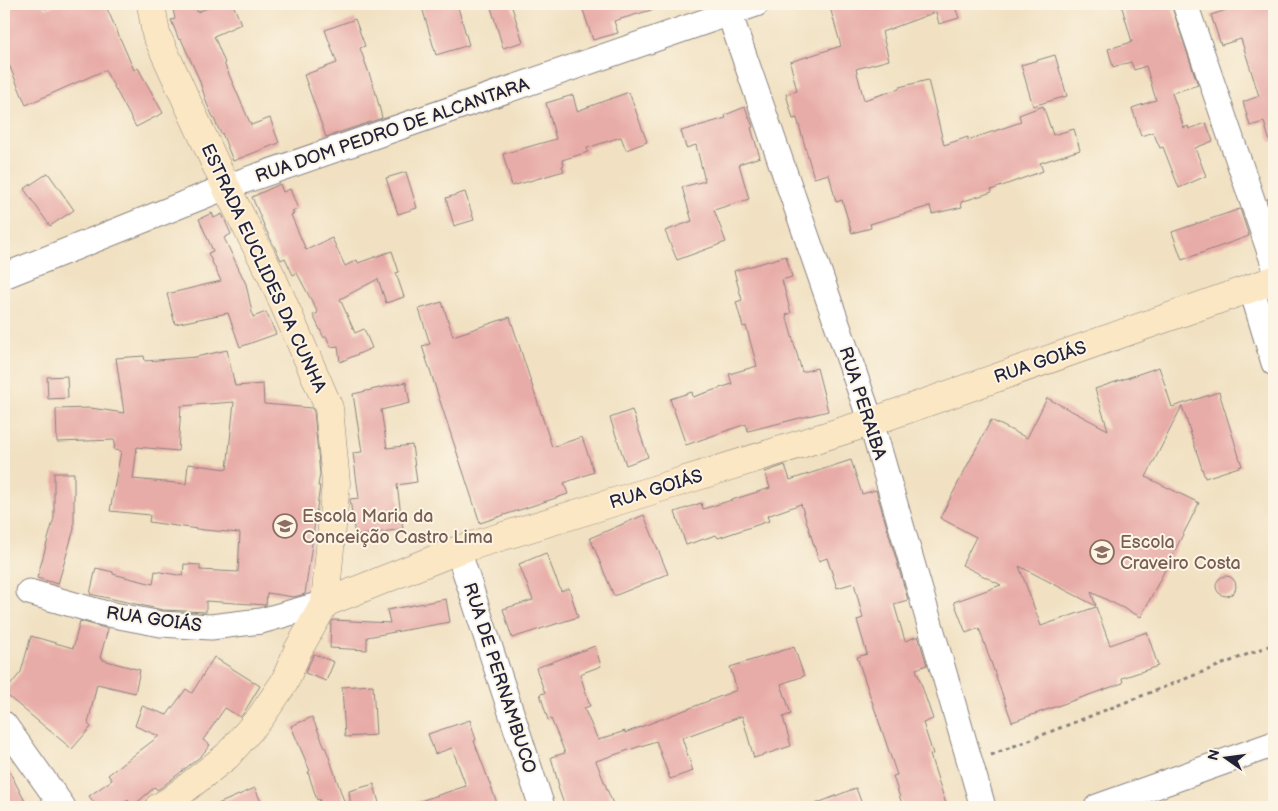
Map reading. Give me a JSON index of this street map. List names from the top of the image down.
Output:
{
  "streets": {
    "street": [
      "RUA DOM PEDRO DE ALCANTARA",
      "ESTRADA EUCLIDES DA CUNHA",
      "RUA GOIÁS",
      "RUA PERAIBA",
      "RUA DE PERNAMBUCO"
    ]
  },
  "crossings": [
    ["RUA DOM PEDRO DE ALCANTARA", "ESTRADA EUCLIDES DA CUNHA"],
    ["RUA DOM PEDRO DE ALCANTARA", "RUA PERAIBA"],
    ["ESTRADA EUCLIDES DA CUNHA", "RUA GOIÁS"],
    ["RUA GOIÁS", "RUA PERAIBA"],
    ["RUA GOIÁS", "RUA DE PERNAMBUCO"]
  ],
  "places": {
    "school or university": ["Escola Maria da Conceição Castro Lima", "Escola Craveiro Costa"]
  },
  "north": "left"
}
